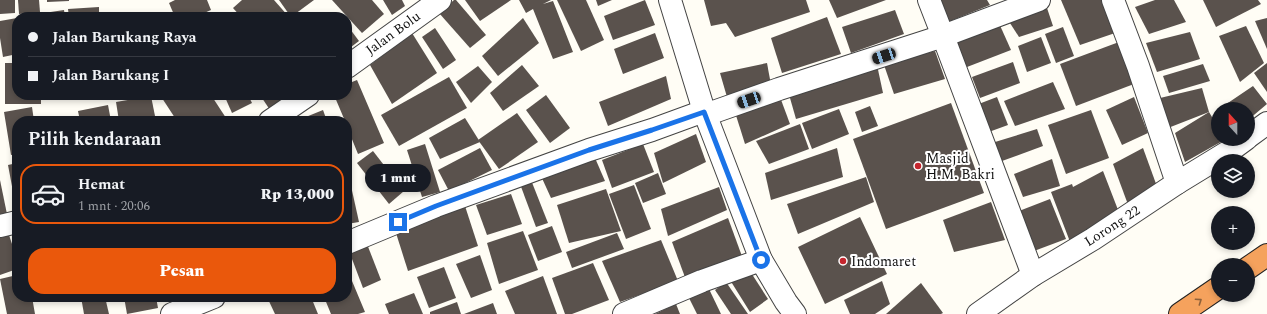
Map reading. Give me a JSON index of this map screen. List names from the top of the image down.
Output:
{
  "streets": {
    "street": ["Jalan Bolu", "Lorong 22"]
  },
  "places": ["Masjid H.M. Bakri", "Indomaret"],
  "north": "top",
  "page": {
    "banner": ["Jalan Barukang Raya", "Jalan Barukang I"],
    "map_buttons": ["+", "−"],
    "heading": "Pilih kendaraan",
    "bubble": "1 mnt",
    "list": [
      {
        "name": "Hemat",
        "note": "1 mnt · 20:06",
        "value": "Rp 13,000"
      }
    ],
    "buttons": "Pesan"
  }
}
